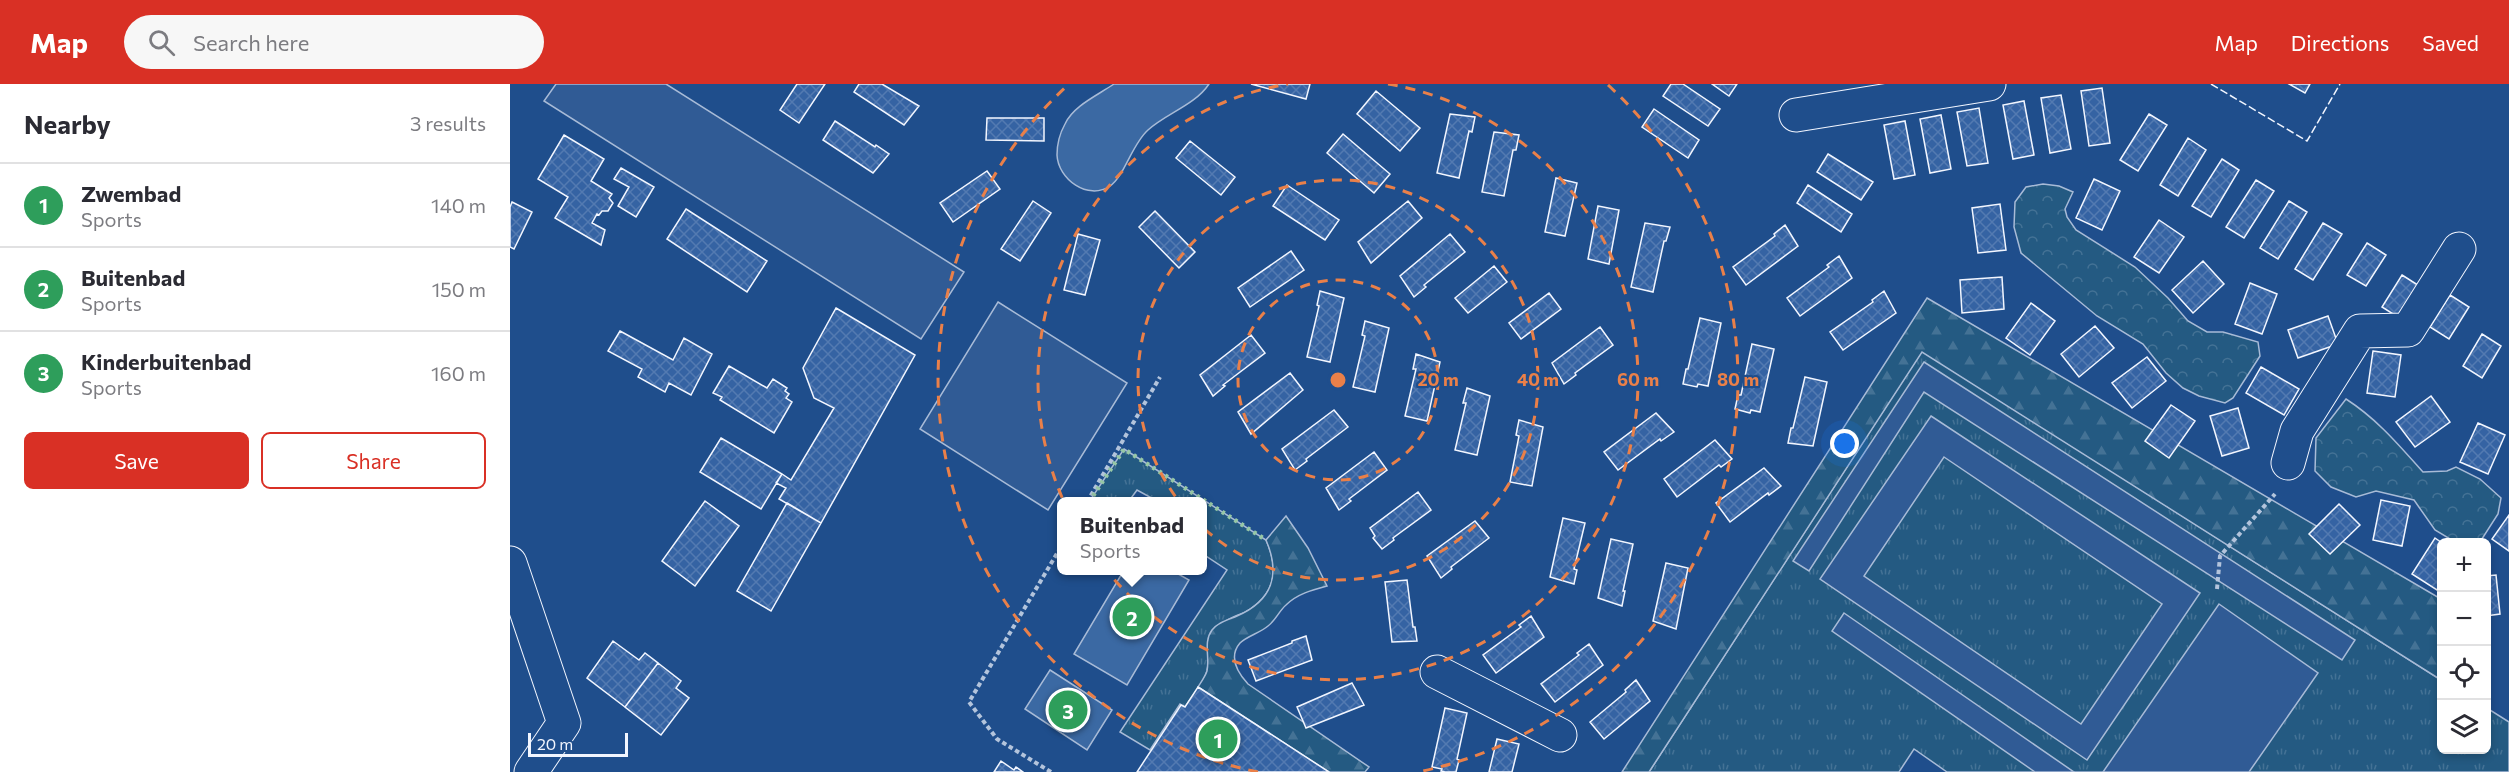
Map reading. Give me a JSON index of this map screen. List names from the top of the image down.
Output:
{
  "scale_bar": "20 m",
  "page": {
    "header": "Map",
    "search": "Search here",
    "nav": ["Map", "Directions", "Saved"],
    "heading": ["Nearby", "3 results"],
    "list": [
      {
        "mark": "1",
        "name": "Zwembad",
        "note": "Sports",
        "value": "140 m"
      },
      {
        "mark": "2",
        "name": "Buitenbad",
        "note": "Sports",
        "value": "150 m"
      },
      {
        "mark": "3",
        "name": "Kinderbuitenbad",
        "note": "Sports",
        "value": "160 m"
      }
    ],
    "buttons": ["Save", "Share"],
    "popup": ["Buitenbad", "Sports"],
    "map_buttons": ["+", "−"],
    "pins": ["2", "3", "1"],
    "scale": "20 m"
  },
  "rings": [
    "20 m",
    "40 m",
    "60 m",
    "80 m"
  ]
}
